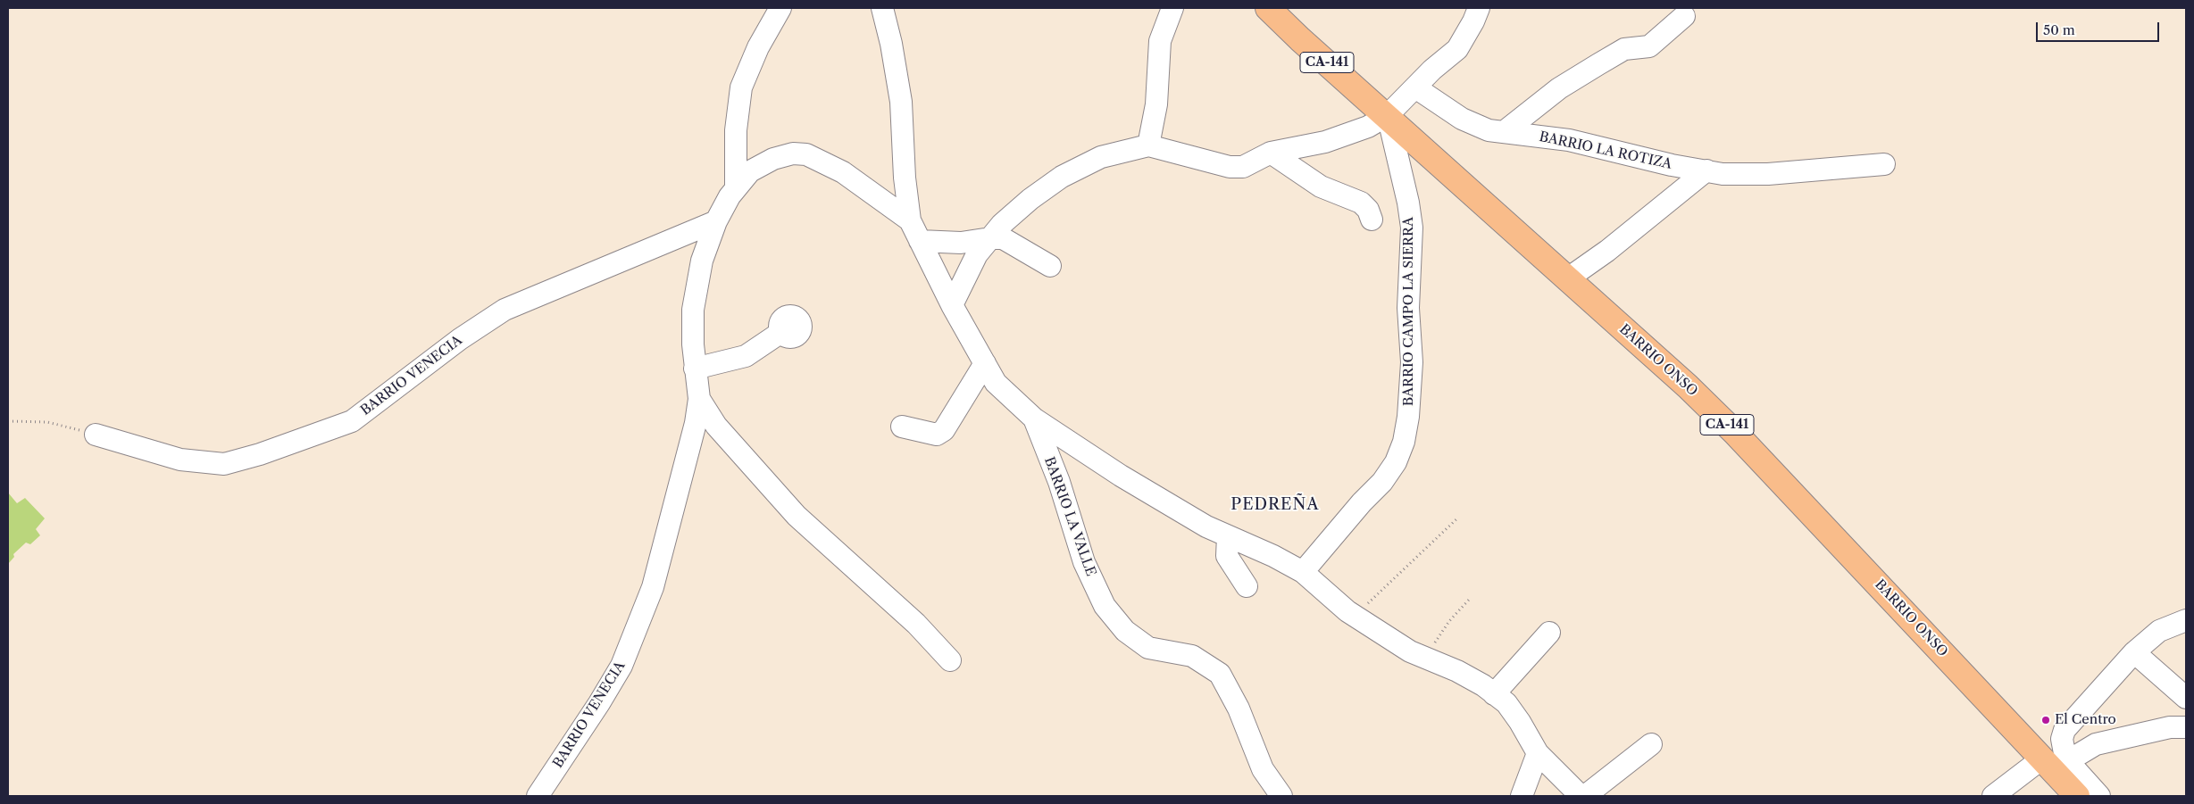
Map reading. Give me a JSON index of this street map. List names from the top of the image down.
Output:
{
  "streets": {
    "main road": ["CA-141", "BARRIO ONSO"],
    "street": [
      "BARRIO LA ROTIZA",
      "BARRIO CAMPO LA SIERRA",
      "BARRIO VENECIA",
      "BARRIO LA VALLE"
    ]
  },
  "crossings": [
    ["CA-141", "BARRIO ONSO"],
    ["BARRIO CAMPO LA SIERRA", "BARRIO ONSO"]
  ],
  "districts": ["PEDREÑA"],
  "places": ["El Centro"],
  "scale_bar": "50 m"
}
